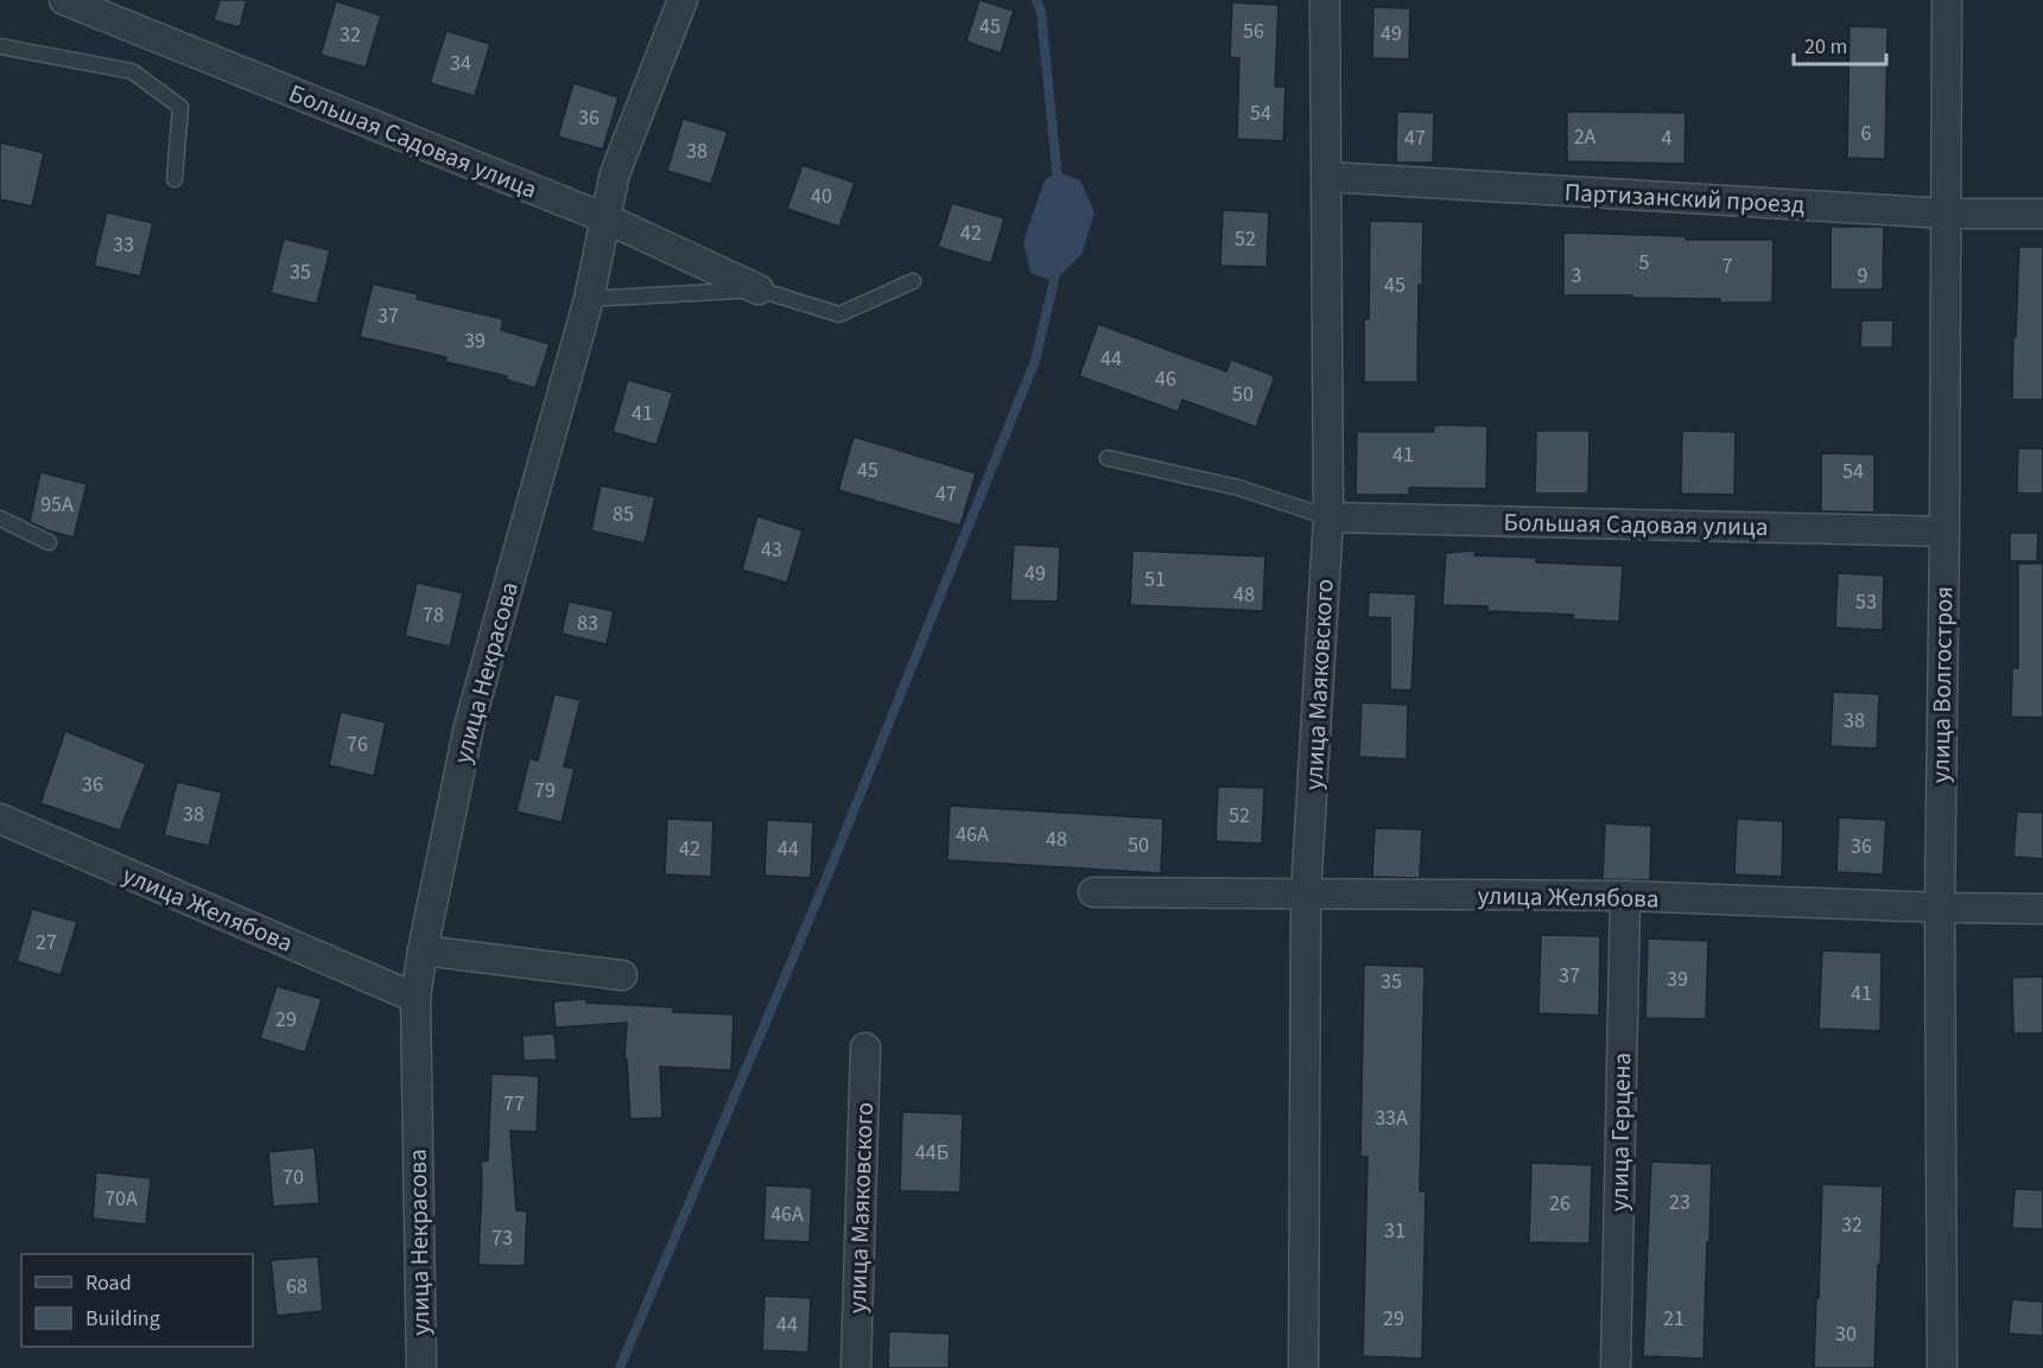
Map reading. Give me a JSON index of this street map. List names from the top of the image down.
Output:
{
  "streets": {
    "street": [
      "Большая Садовая улица",
      "Партизанский проезд",
      "улица Некрасова",
      "улица Маяковского",
      "улица Волгостроя",
      "улица Желябова",
      "улица Герцена"
    ]
  },
  "crossings": [
    ["Большая Садовая улица", "улица Некрасова"],
    ["Большая Садовая улица", "улица Маяковского"],
    ["Большая Садовая улица", "улица Волгостроя"],
    ["Партизанский проезд", "улица Маяковского"],
    ["Партизанский проезд", "улица Волгостроя"],
    ["улица Некрасова", "улица Желябова"],
    ["улица Маяковского", "улица Желябова"],
    ["улица Волгостроя", "улица Желябова"],
    ["улица Желябова", "улица Герцена"]
  ],
  "house_numbers": [
    "45",
    "56",
    "49",
    "32",
    "34",
    "54",
    "36",
    "6",
    "2А",
    "47",
    "4",
    "38",
    "40",
    "42",
    "52",
    "33",
    "5",
    "7",
    "35",
    "3",
    "9",
    "45",
    "37",
    "39",
    "44",
    "46",
    "50",
    "41",
    "41",
    "45",
    "54",
    "47",
    "95А",
    "85",
    "43",
    "49",
    "51",
    "48",
    "53",
    "78",
    "83",
    "38",
    "76",
    "36",
    "79",
    "38",
    "52",
    "46А",
    "48",
    "50",
    "36",
    "42",
    "44",
    "27",
    "37",
    "39",
    "35",
    "41",
    "29",
    "77",
    "33А",
    "44Б",
    "70",
    "70А",
    "23",
    "26",
    "46А",
    "32",
    "31",
    "73",
    "68",
    "29",
    "21",
    "44",
    "30"
  ],
  "legend": ["Road", "Building"],
  "scale_bar": "20 m"
}
